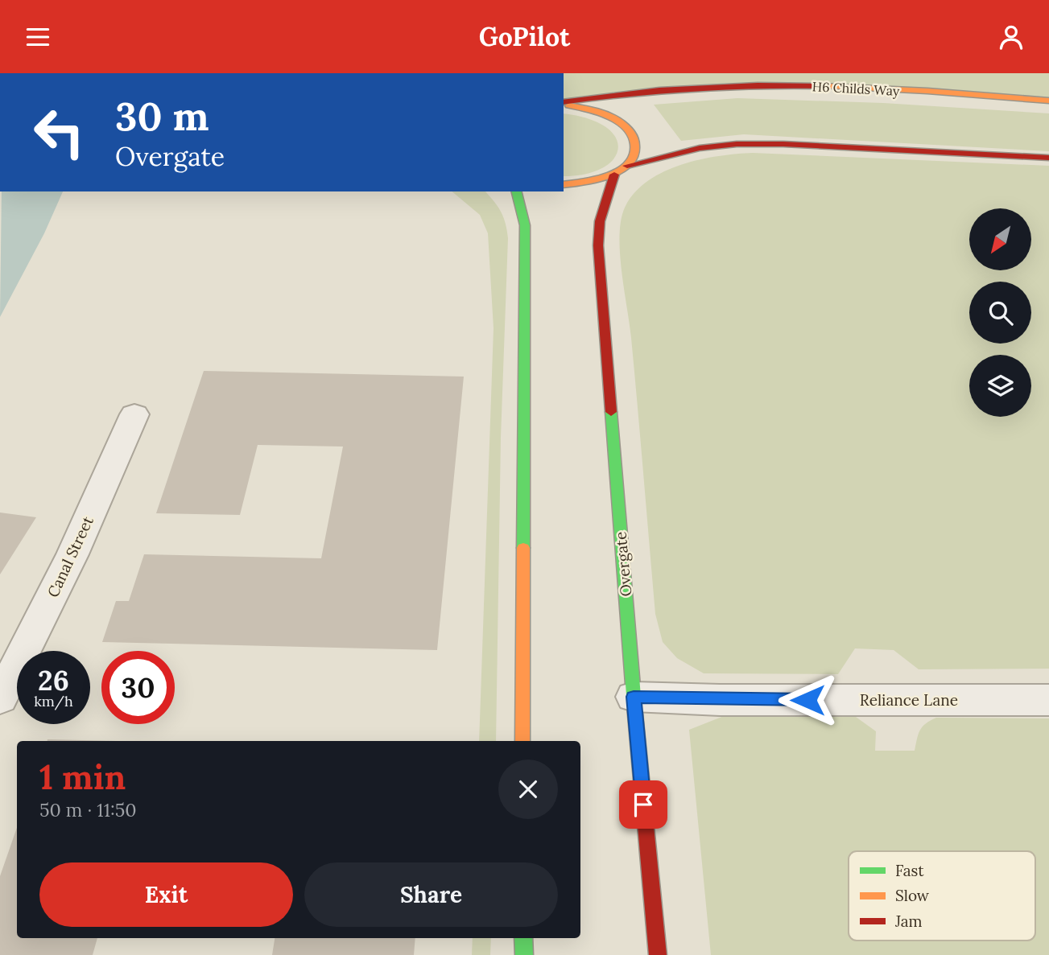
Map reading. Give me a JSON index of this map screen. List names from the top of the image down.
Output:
{
  "streets": {
    "street": [
      "H6 Childs Way",
      "Canal Street",
      "Overgate",
      "Reliance Lane"
    ]
  },
  "crossings": [
    ["Overgate", "Reliance Lane"]
  ],
  "legend": ["Fast", "Slow", "Jam"],
  "north": "bottom left",
  "page": {
    "header": "GoPilot",
    "turn": ["30 m", "Overgate"],
    "speed": "26 km/h",
    "limit": "30",
    "heading": ["1 min", "50 m · 11:50"],
    "buttons": ["Exit", "Share"]
  }
}
